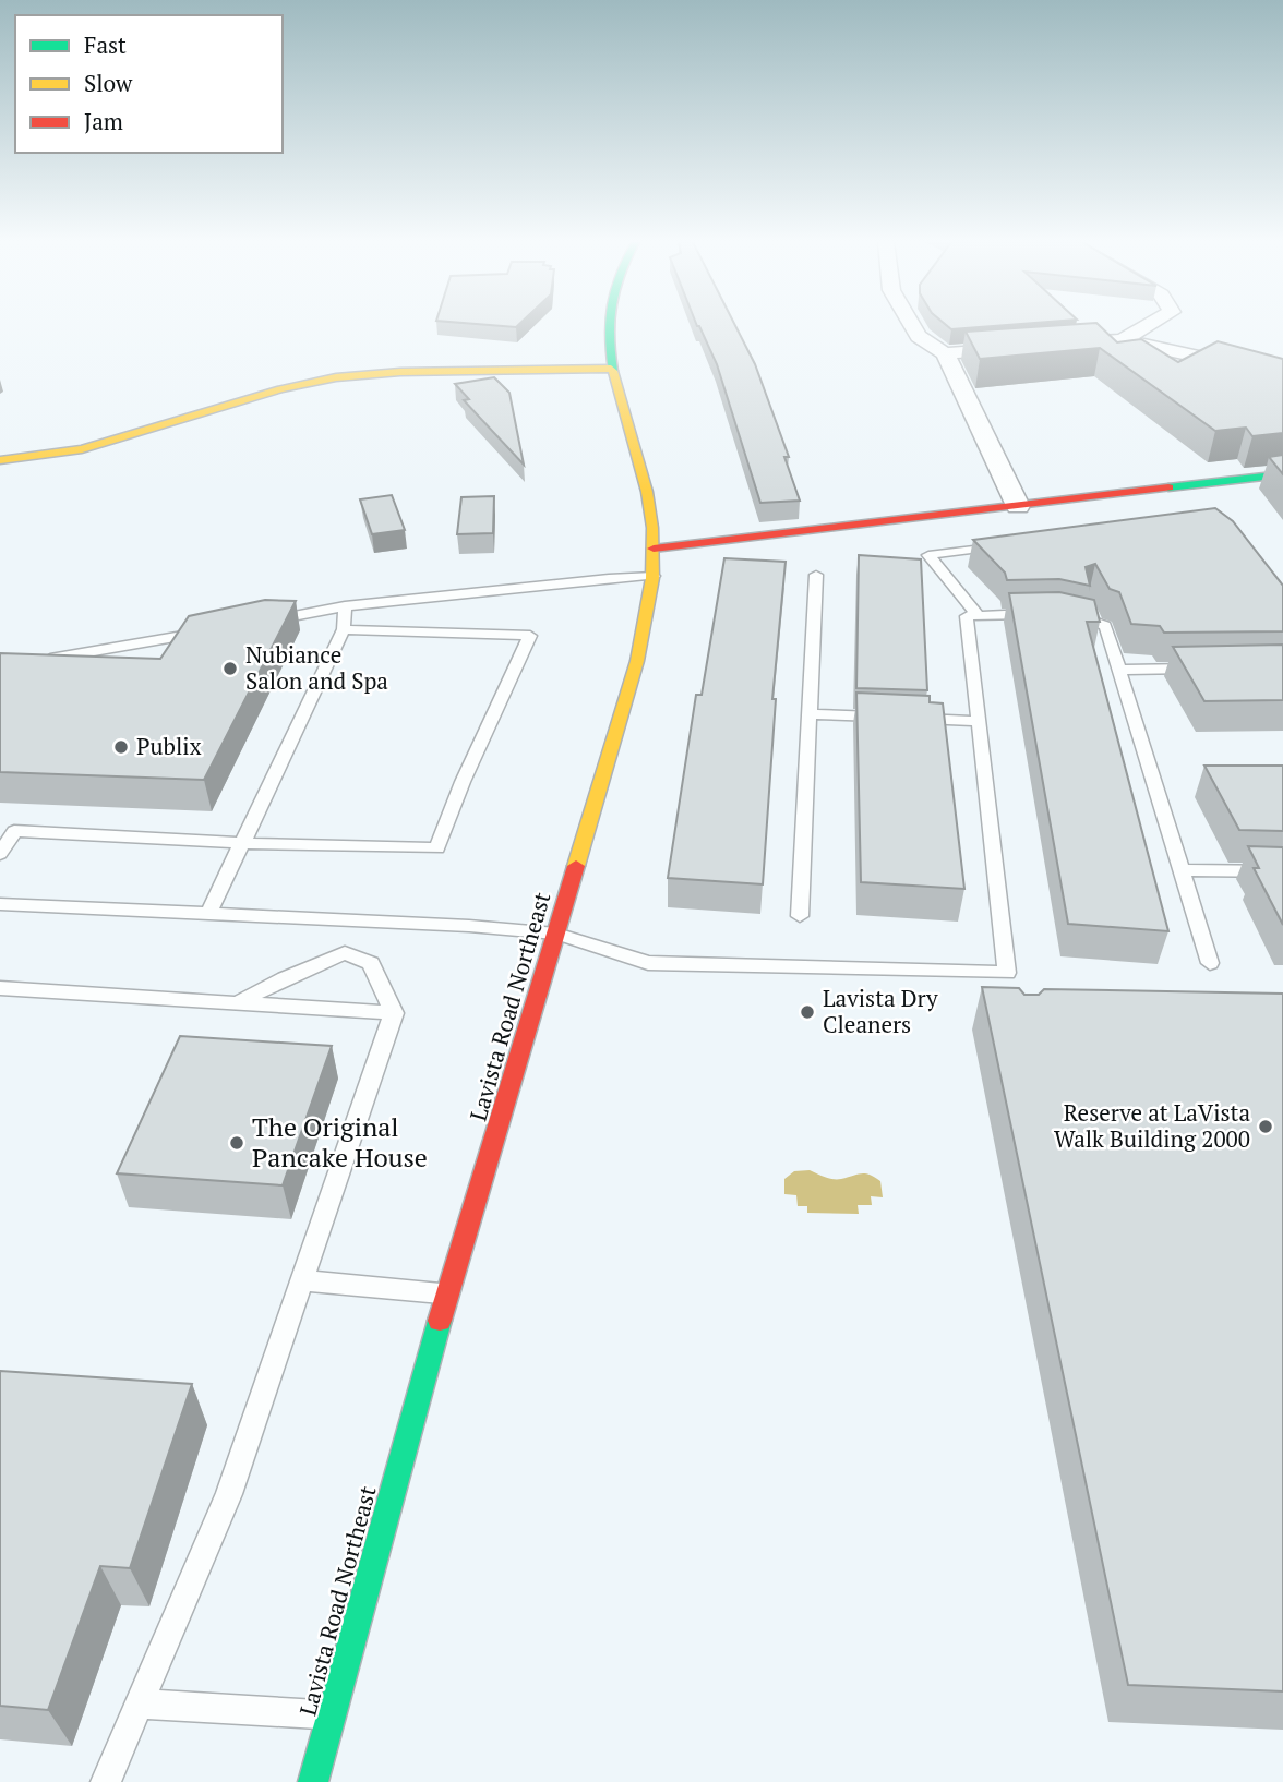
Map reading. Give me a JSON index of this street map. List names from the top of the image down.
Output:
{
  "streets": {
    "main road": ["Lavista Road Northeast"]
  },
  "places": [
    "Nubiance Salon and Spa",
    "Publix",
    "Lavista Dry Cleaners",
    "Reserve at LaVista Walk Building 2000",
    "The Original Pancake House"
  ],
  "legend": ["Fast", "Slow", "Jam"]
}
